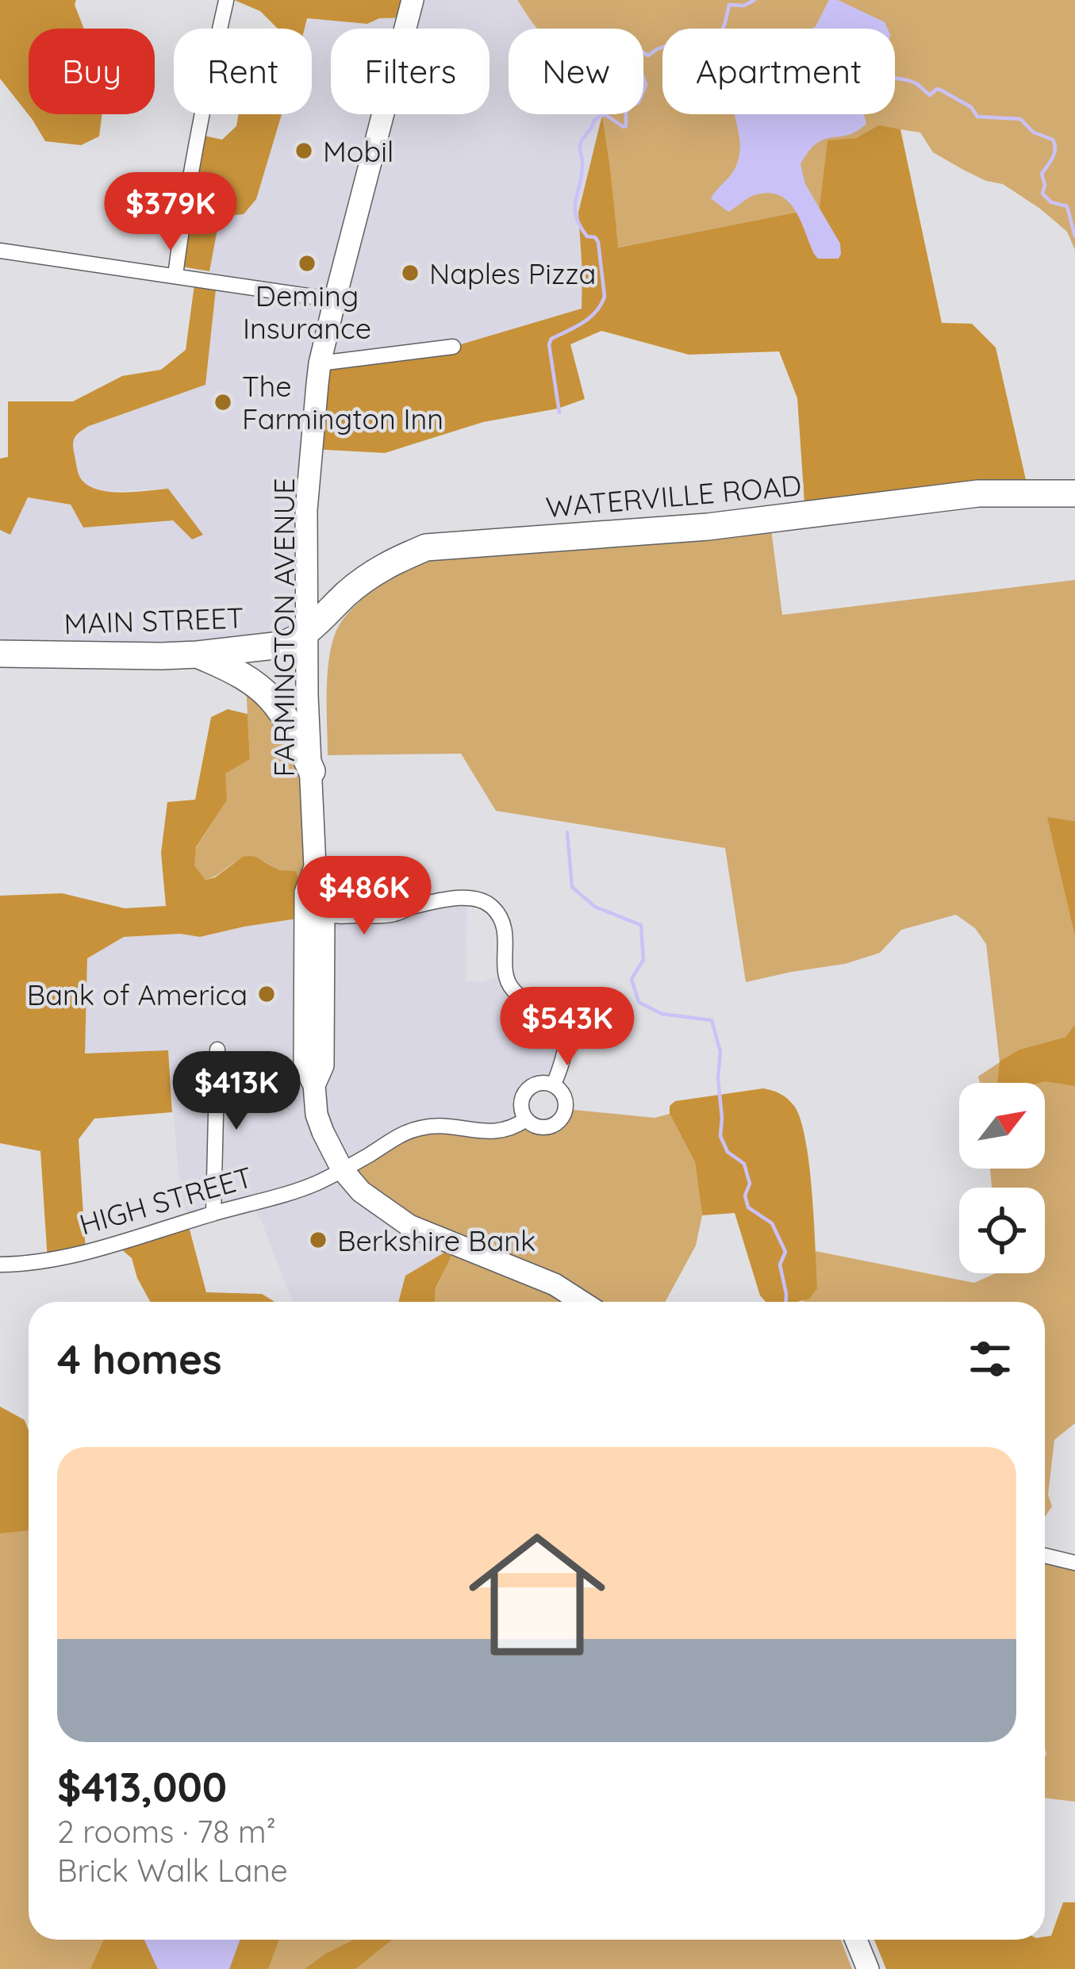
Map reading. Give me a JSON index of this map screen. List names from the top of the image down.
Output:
{
  "streets": {
    "highway": ["WATERVILLE ROAD", "MAIN STREET"],
    "main road": ["FARMINGTON AVENUE"],
    "street": ["HIGH STREET"]
  },
  "crossings": [
    ["WATERVILLE ROAD", "MAIN STREET"],
    ["WATERVILLE ROAD", "FARMINGTON AVENUE"],
    ["MAIN STREET", "FARMINGTON AVENUE"],
    ["FARMINGTON AVENUE", "HIGH STREET"]
  ],
  "places": [
    "Mobil",
    "Deming Insurance",
    "Naples Pizza",
    "The Farmington Inn",
    "Bank of America",
    "Berkshire Bank"
  ],
  "north": "top right",
  "page": {
    "chip": [
      "Buy",
      "Rent",
      "Filters",
      "New",
      "Apartment"
    ],
    "price": [
      "$379K",
      "$486K",
      "$543K",
      "$413K"
    ],
    "heading": "4 homes",
    "list": [
      {
        "name": "$413,000",
        "note": "2 rooms · 78 m² · Brick Walk Lane"
      }
    ]
  }
}
